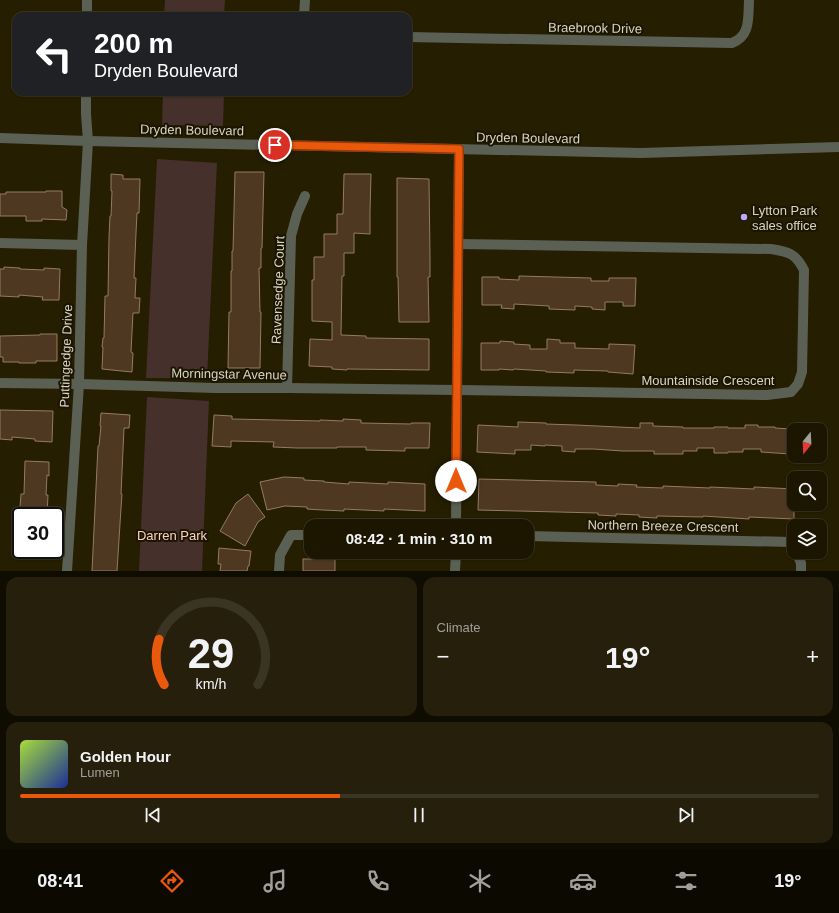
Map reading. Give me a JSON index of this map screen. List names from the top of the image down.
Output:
{
  "streets": {
    "street": [
      "Braebrook Drive",
      "Dryden Boulevard",
      "Ravensedge Court",
      "Puttingedge Drive",
      "Morningstar Avenue",
      "Mountainside Crescent",
      "Northern Breeze Crescent"
    ]
  },
  "crossings": [
    ["Dryden Boulevard", "Puttingedge Drive"],
    ["Ravensedge Court", "Morningstar Avenue"],
    ["Puttingedge Drive", "Morningstar Avenue"],
    ["Morningstar Avenue", "Mountainside Crescent"]
  ],
  "parks": ["Darren Park"],
  "places": ["Lytton Park sales office"],
  "north": "bottom",
  "page": {
    "turn": ["200 m", "Dryden Boulevard"],
    "limit": "30",
    "trip": "08:42 · 1 min · 310 m",
    "tile": "Climate",
    "heat": ["−", "19°", "+"],
    "song": ["Golden Hour", "Lumen"],
    "tabs": ["08:41", "19°"],
    "gauge": ["29", "km/h"]
  }
}
